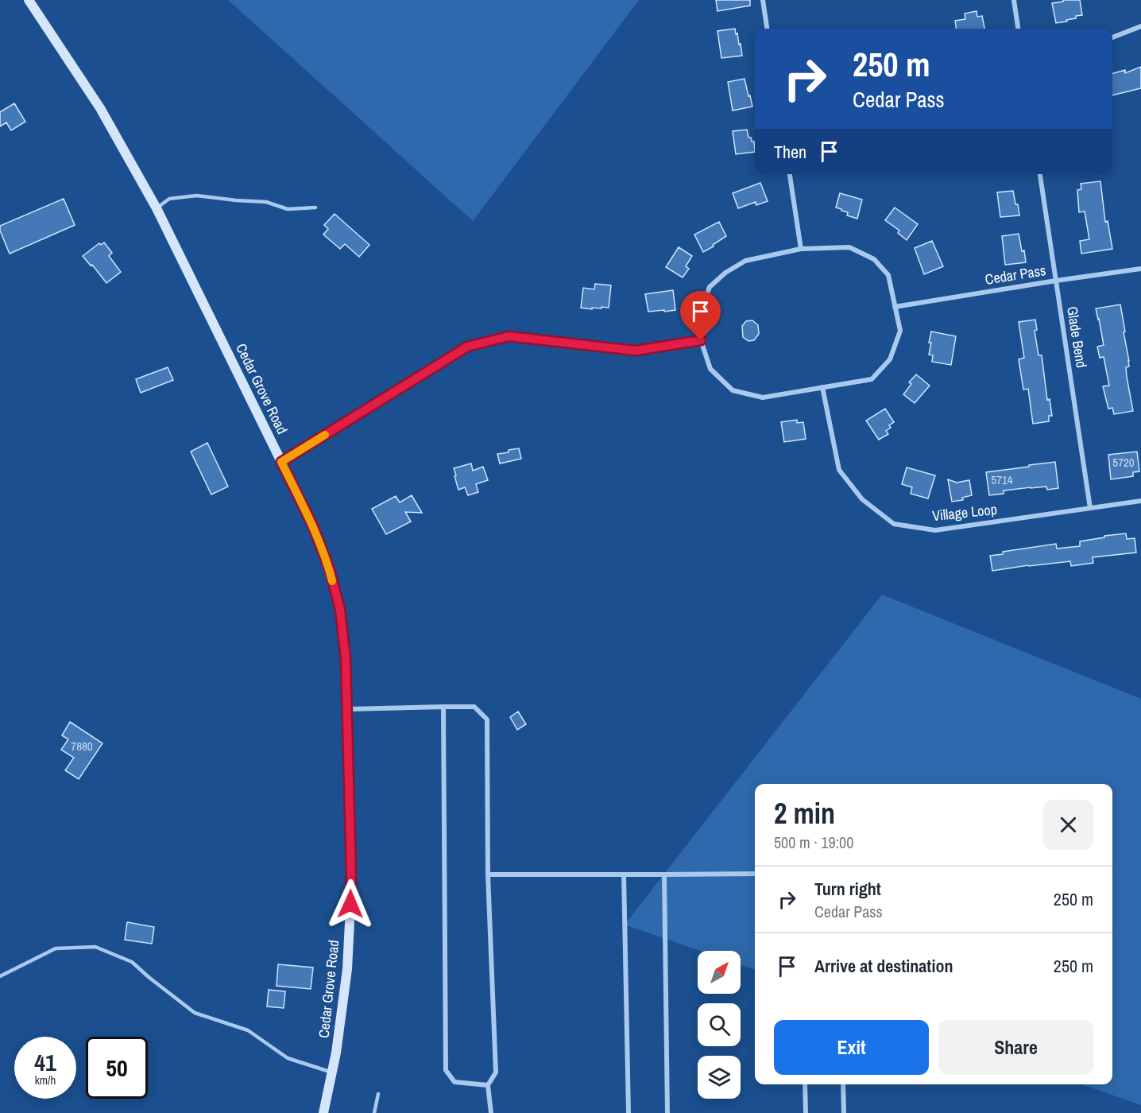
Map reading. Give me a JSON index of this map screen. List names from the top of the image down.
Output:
{
  "streets": {
    "main road": ["Cedar Grove Road"],
    "street": ["Cedar Pass", "Glade Bend", "Village Loop"]
  },
  "crossings": [
    ["Cedar Pass", "Glade Bend"],
    ["Glade Bend", "Village Loop"]
  ],
  "house_numbers": ["5720", "5714", "7880"],
  "north": "top right",
  "page": {
    "turn": ["250 m", "Cedar Pass"],
    "then": "Then",
    "heading": ["2 min", "500 m · 19:00"],
    "list": [
      {
        "name": "Turn right",
        "note": "Cedar Pass",
        "value": "250 m"
      },
      {
        "name": "Arrive at destination",
        "value": "250 m"
      }
    ],
    "buttons": ["Exit", "Share"],
    "speed": "41 km/h",
    "limit": "50"
  }
}
